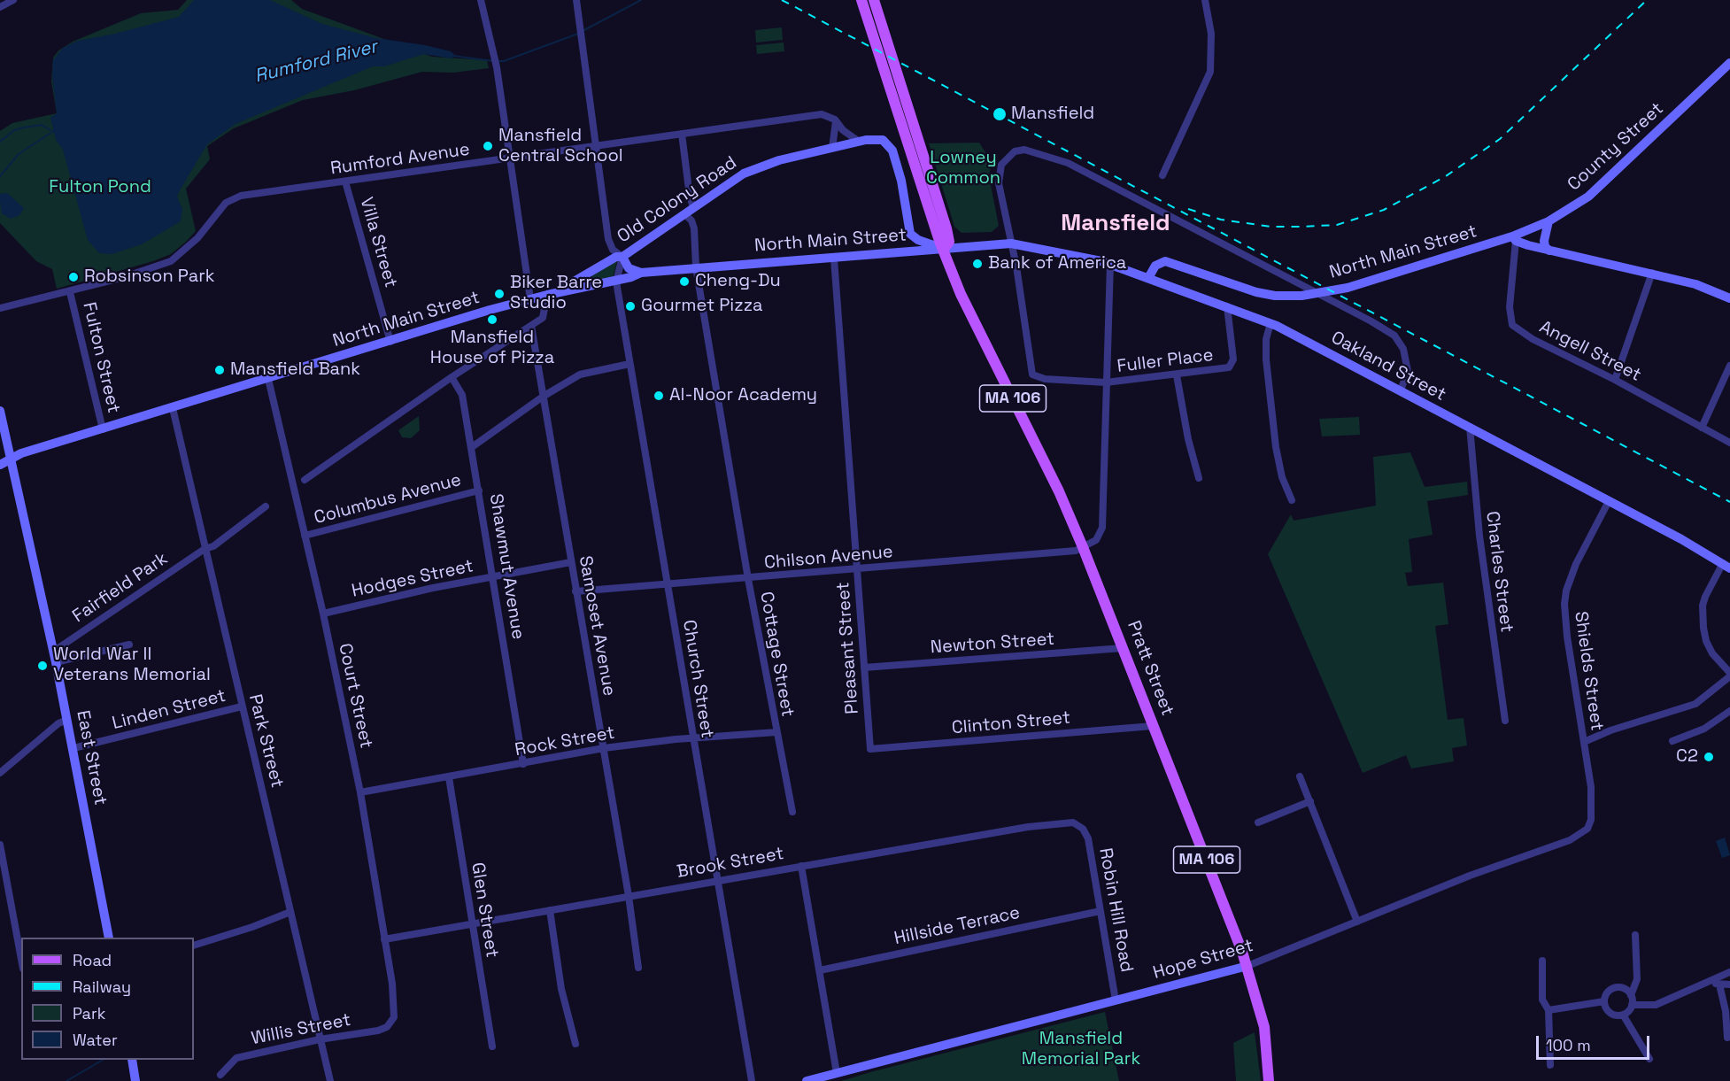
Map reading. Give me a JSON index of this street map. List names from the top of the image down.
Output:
{
  "streets": {
    "main road": [
      "County Street",
      "Old Colony Road",
      "North Main Street",
      "Oakland Street",
      "MA 106",
      "Pratt Street",
      "East Street",
      "Hope Street"
    ],
    "street": [
      "Rumford Avenue",
      "Villa Street",
      "Angell Street",
      "Fulton Street",
      "Fuller Place",
      "Columbus Avenue",
      "Chilson Avenue",
      "Shawmut Avenue",
      "Charles Street",
      "Hodges Street",
      "Fairfield Park",
      "Samoset Avenue",
      "Newton Street",
      "Pleasant Street",
      "Cottage Street",
      "Shields Street",
      "Church Street",
      "Court Street",
      "Linden Street",
      "Clinton Street",
      "Park Street",
      "Rock Street",
      "Brook Street",
      "Glen Street",
      "Robin Hill Road",
      "Hillside Terrace",
      "Willis Street"
    ]
  },
  "crossings": [
    ["County Street", "North Main Street"],
    ["County Street", "Angell Street"],
    ["Rumford Avenue", "Old Colony Road"],
    ["Rumford Avenue", "Villa Street"],
    ["Rumford Avenue", "Fulton Street"],
    ["Old Colony Road", "North Main Street"],
    ["Old Colony Road", "Cottage Street"],
    ["North Main Street", "Villa Street"],
    ["North Main Street", "Angell Street"],
    ["North Main Street", "Fulton Street"],
    ["North Main Street", "Fuller Place"],
    ["North Main Street", "Oakland Street"],
    ["North Main Street", "MA 106"],
    ["North Main Street", "Pleasant Street"],
    ["North Main Street", "Cottage Street"],
    ["North Main Street", "Church Street"],
    ["North Main Street", "Court Street"],
    ["North Main Street", "Park Street"],
    ["North Main Street", "East Street"],
    ["Fuller Place", "Oakland Street"],
    ["Oakland Street", "Charles Street"],
    ["Oakland Street", "Shields Street"],
    ["MA 106", "Chilson Avenue"],
    ["MA 106", "Pratt Street"],
    ["Columbus Avenue", "Shawmut Avenue"],
    ["Columbus Avenue", "Court Street"],
    ["Chilson Avenue", "Samoset Avenue"],
    ["Chilson Avenue", "Pleasant Street"],
    ["Chilson Avenue", "Cottage Street"],
    ["Chilson Avenue", "Pratt Street"],
    ["Chilson Avenue", "Church Street"],
    ["Shawmut Avenue", "Hodges Street"],
    ["Shawmut Avenue", "Rock Street"],
    ["Hodges Street", "Samoset Avenue"],
    ["Hodges Street", "Court Street"],
    ["Fairfield Park", "Park Street"],
    ["Fairfield Park", "East Street"],
    ["Samoset Avenue", "Rock Street"],
    ["Samoset Avenue", "Brook Street"],
    ["Newton Street", "Pleasant Street"],
    ["Newton Street", "Pratt Street"],
    ["Pleasant Street", "Clinton Street"],
    ["Cottage Street", "Rock Street"],
    ["Pratt Street", "Clinton Street"],
    ["Pratt Street", "Hope Street"],
    ["Shields Street", "Hope Street"],
    ["Church Street", "Rock Street"],
    ["Church Street", "Brook Street"],
    ["Court Street", "Rock Street"],
    ["Court Street", "Brook Street"],
    ["Court Street", "Willis Street"],
    ["Linden Street", "Park Street"],
    ["Linden Street", "East Street"],
    ["Park Street", "Willis Street"],
    ["Rock Street", "Glen Street"],
    ["Brook Street", "Glen Street"],
    ["Brook Street", "Robin Hill Road"],
    ["Robin Hill Road", "Hillside Terrace"],
    ["Robin Hill Road", "Hope Street"]
  ],
  "districts": ["Mansfield"],
  "water": ["Rumford River"],
  "parks": ["Lowney Common", "Fulton Pond", "Mansfield Memorial Park"],
  "places": [
    "Mansfield",
    "Mansfield Central School",
    "Bank of America",
    "Robsinson Park",
    "Cheng-Du",
    "Biker Barre Studio",
    "Gourmet Pizza",
    "Mansfield House of Pizza",
    "Mansfield Bank",
    "Al-Noor Academy",
    "World War II Veterans Memorial",
    "C2"
  ],
  "legend": [
    "Road",
    "Railway",
    "Park",
    "Water"
  ],
  "scale_bar": "100 m"
}
